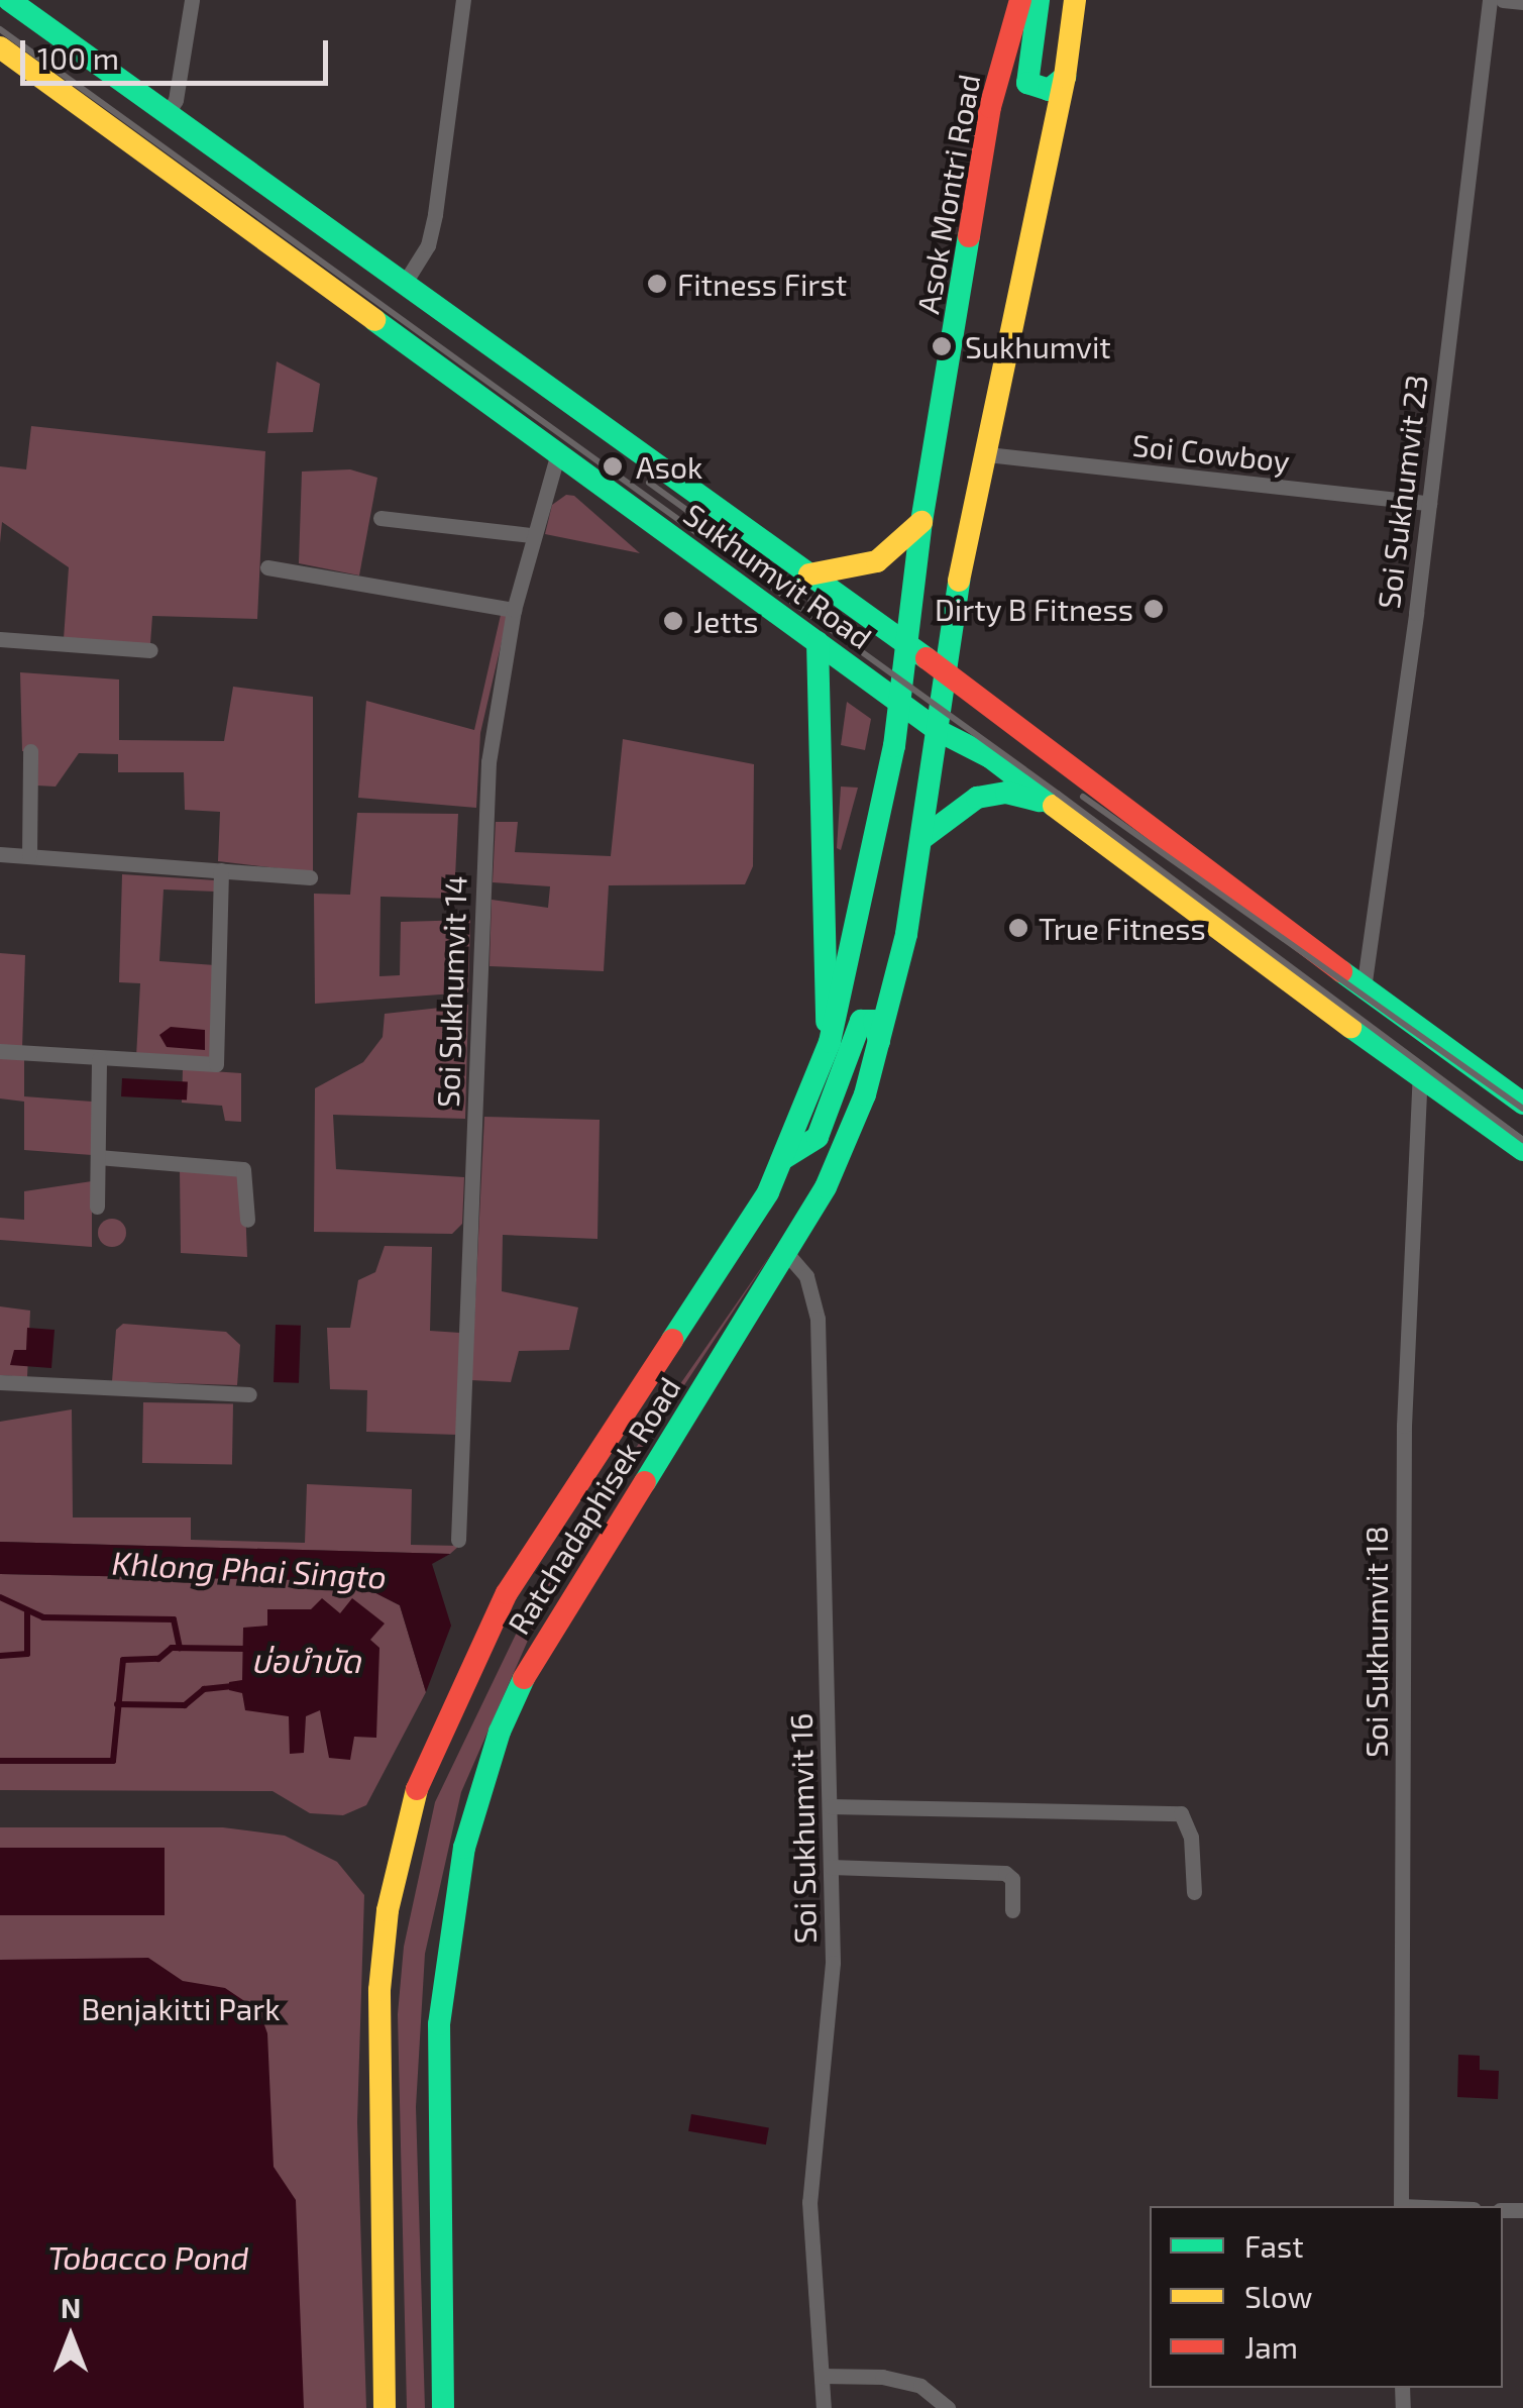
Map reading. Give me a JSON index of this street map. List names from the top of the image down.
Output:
{
  "streets": {
    "main road": ["Asok Montri Road", "Sukhumvit Road", "Ratchadaphisek Road"],
    "street": [
      "Soi Cowboy",
      "Soi Sukhumvit 23",
      "Soi Sukhumvit 14",
      "Soi Sukhumvit 18",
      "Soi Sukhumvit 16"
    ]
  },
  "crossings": [
    ["Asok Montri Road", "Sukhumvit Road"],
    ["Asok Montri Road", "Ratchadaphisek Road"],
    ["Soi Cowboy", "Soi Sukhumvit 23"],
    ["Soi Sukhumvit 23", "Sukhumvit Road"],
    ["Sukhumvit Road", "Soi Sukhumvit 14"],
    ["Sukhumvit Road", "Ratchadaphisek Road"],
    ["Sukhumvit Road", "Soi Sukhumvit 18"],
    ["Ratchadaphisek Road", "Soi Sukhumvit 16"]
  ],
  "water": ["Khlong Phai Singto", "บ่อบำบัด", "Tobacco Pond"],
  "parks": ["Benjakitti Park"],
  "places": [
    "Fitness First",
    "Sukhumvit",
    "Asok",
    "Dirty B Fitness",
    "Jetts",
    "True Fitness"
  ],
  "legend": ["Fast", "Slow", "Jam"],
  "scale_bar": "100 m",
  "north": "top"
}
